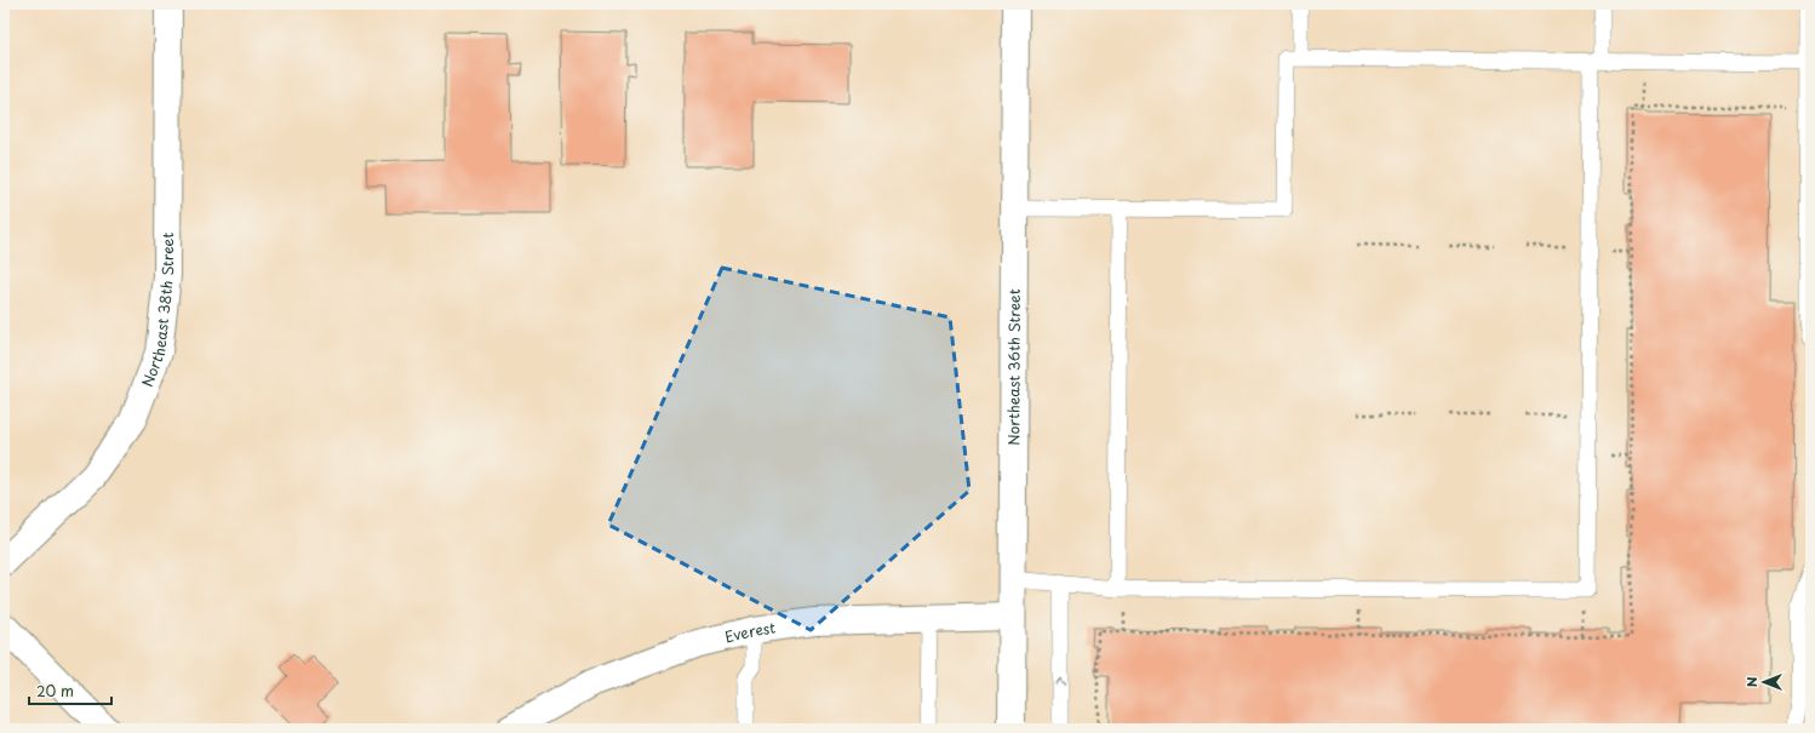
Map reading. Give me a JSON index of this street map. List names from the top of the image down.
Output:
{
  "streets": {
    "street": ["Northeast 38th Street", "Northeast 36th Street", "Everest"]
  },
  "crossings": [
    ["Northeast 36th Street", "Everest"]
  ],
  "scale_bar": "20 m",
  "north": "left"
}
